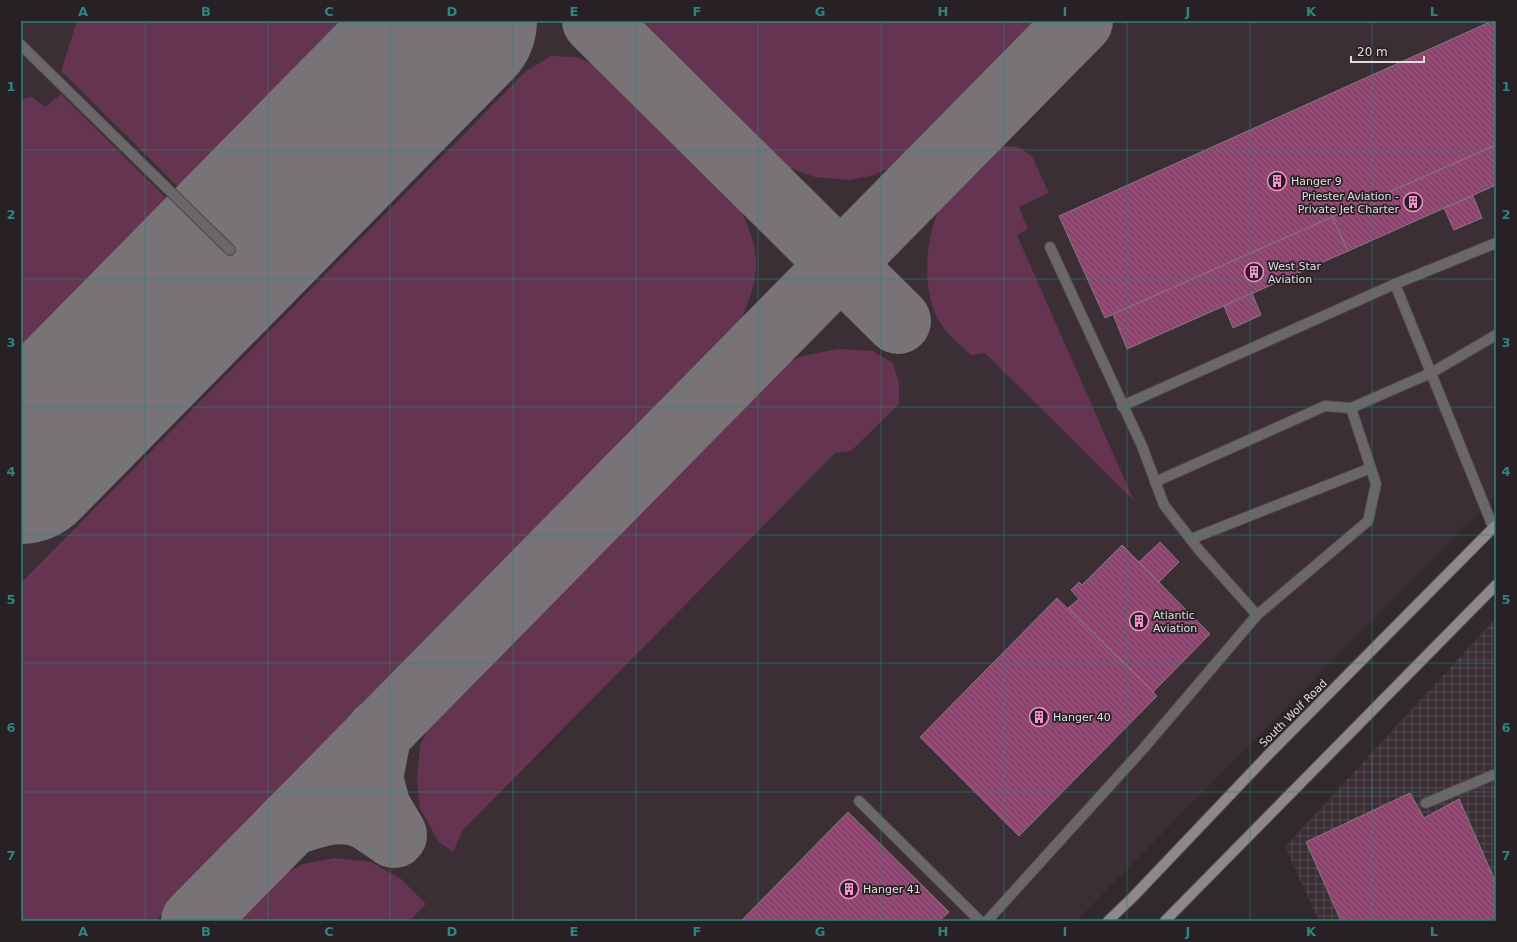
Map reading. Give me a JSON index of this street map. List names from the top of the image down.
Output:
{
  "streets": {
    "main road": ["South Wolf Road"]
  },
  "places": {
    "building": [
      "Hanger 9",
      "Priester Aviation - Private Jet Charter",
      "West Star Aviation",
      "Atlantic Aviation",
      "Hanger 40",
      "Hanger 41"
    ]
  },
  "scale_bar": "20 m",
  "grid": {
    "columns": [
      "A",
      "B",
      "C",
      "D",
      "E",
      "F",
      "G",
      "H",
      "I",
      "J",
      "K",
      "L"
    ],
    "rows": [
      "1",
      "2",
      "3",
      "4",
      "5",
      "6",
      "7"
    ]
  }
}
